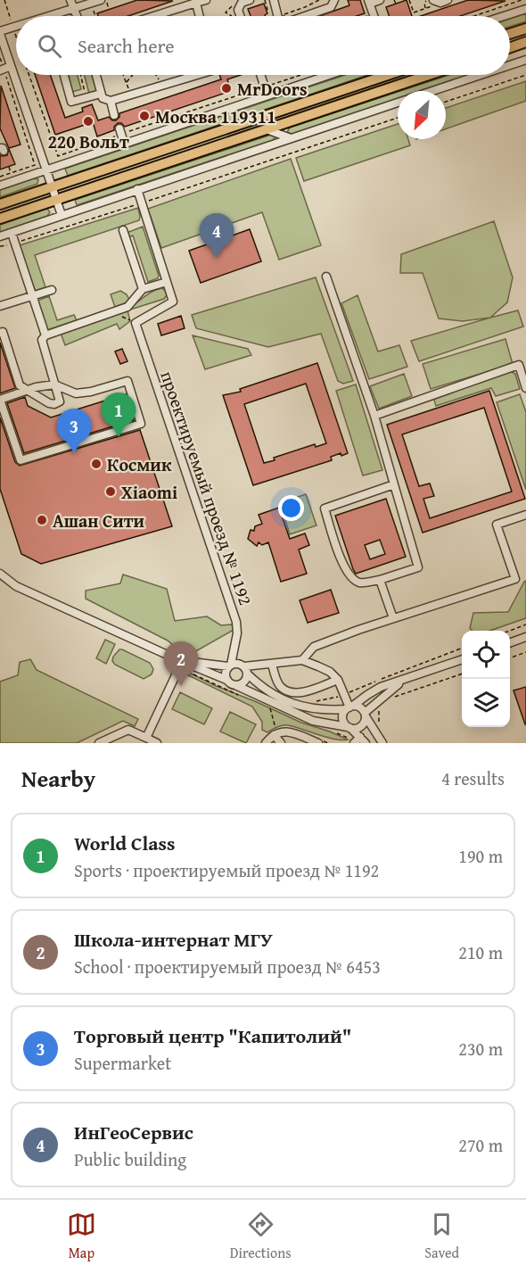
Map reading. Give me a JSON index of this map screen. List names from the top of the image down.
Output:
{
  "streets": {
    "street": ["проектируемый проезд № 1192"]
  },
  "places": [
    "MrDoors",
    "Москва 119311",
    "220 Вольт",
    "Космик",
    "Xiaomi",
    "Ашан Сити"
  ],
  "north": "bottom left",
  "page": {
    "search": "Search here",
    "pins": [
      "4",
      "1",
      "3",
      "2"
    ],
    "heading": ["Nearby", "4 results"],
    "list": [
      {
        "mark": "1",
        "name": "World Class",
        "note": "Sports · проектируемый проезд № 1192",
        "value": "190 m"
      },
      {
        "mark": "2",
        "name": "Школа-интернат МГУ",
        "note": "School · проектируемый проезд № 6453",
        "value": "210 m"
      },
      {
        "mark": "3",
        "name": "Торговый центр \"Капитолий\"",
        "note": "Supermarket",
        "value": "230 m"
      },
      {
        "mark": "4",
        "name": "ИнГеоСервис",
        "note": "Public building",
        "value": "270 m"
      }
    ],
    "nav": ["Map", "Directions", "Saved"]
  }
}
